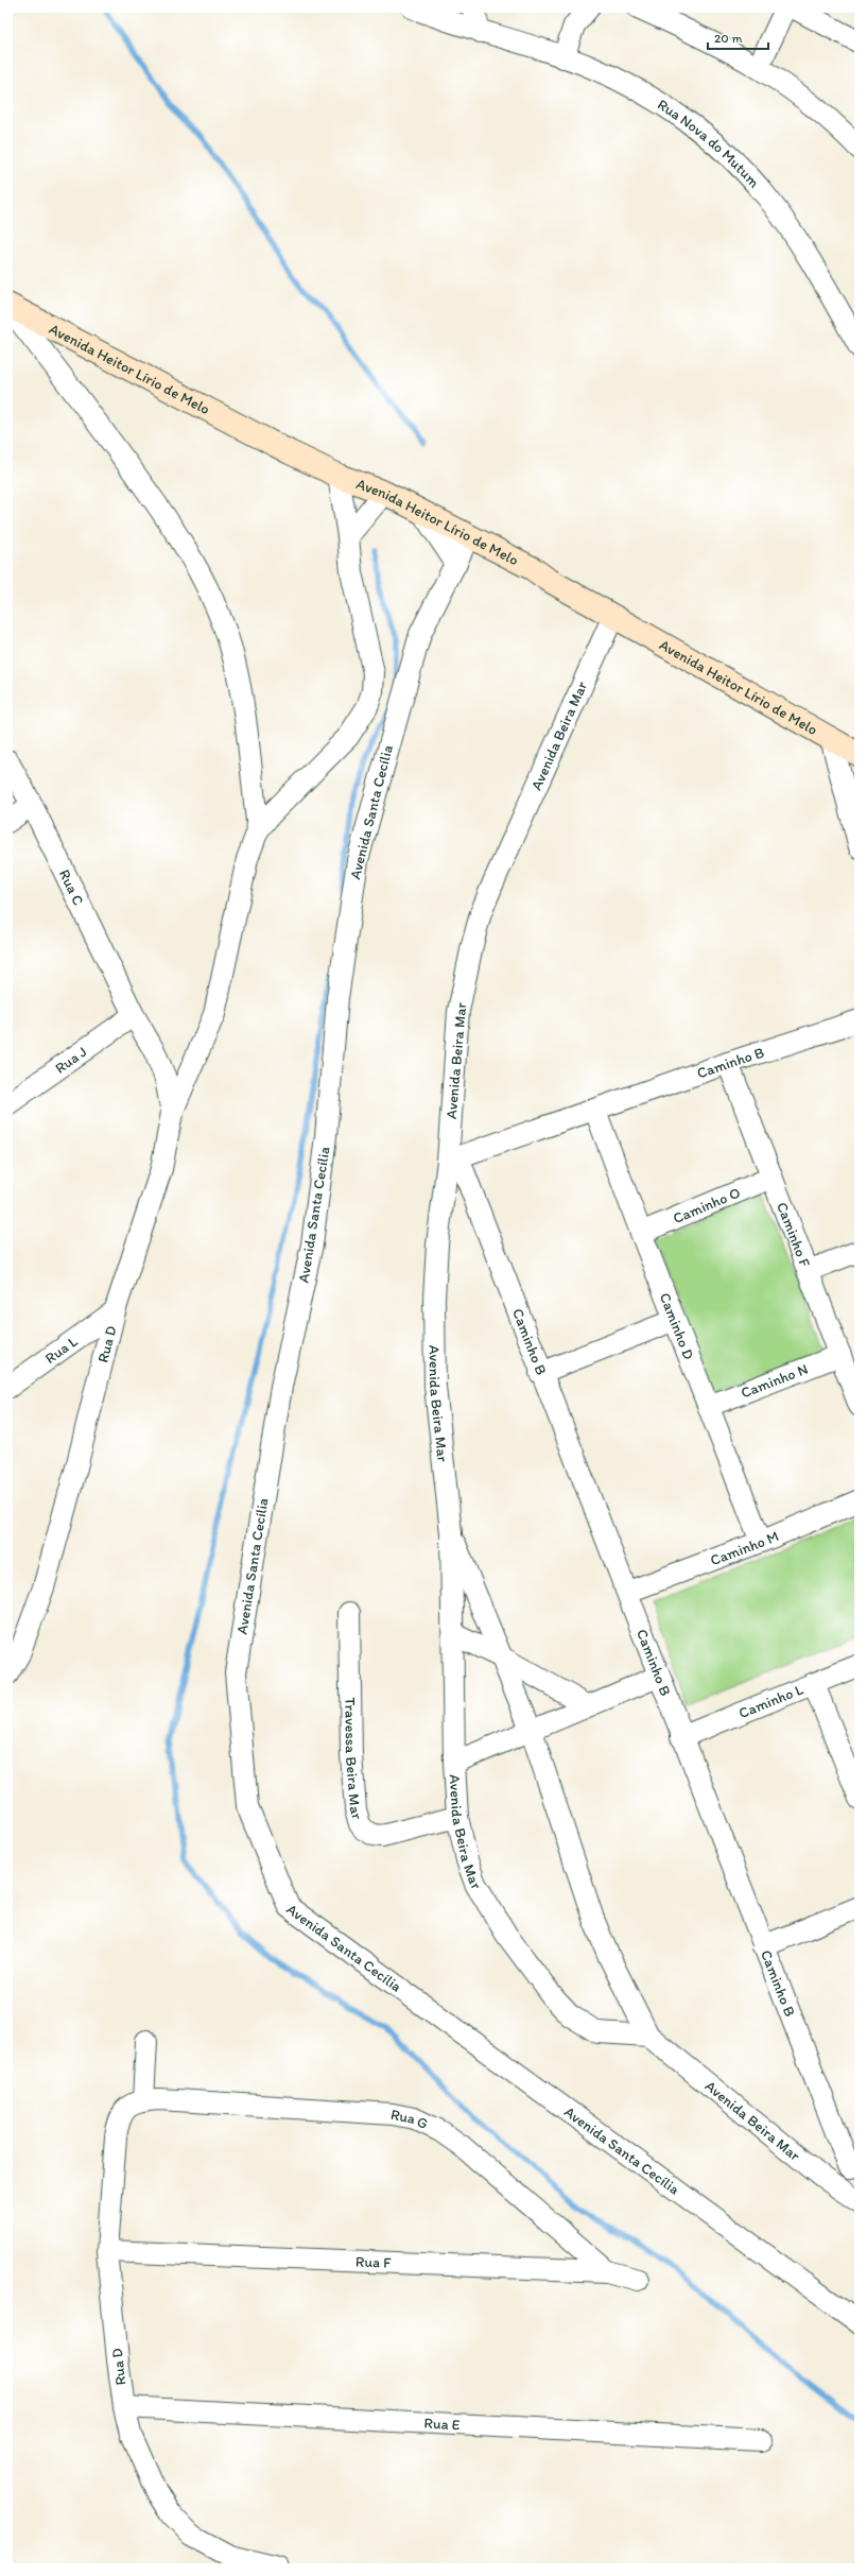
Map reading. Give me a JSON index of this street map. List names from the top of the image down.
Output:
{
  "streets": {
    "main road": ["Avenida Heitor Lírio de Melo"],
    "street": [
      "Rua Nova do Mutum",
      "Avenida Beira Mar",
      "Avenida Santa Cecília",
      "Rua C",
      "Rua J",
      "Caminho B",
      "Caminho O",
      "Caminho F",
      "Caminho D",
      "Rua D",
      "Rua L",
      "Caminho N",
      "Caminho M",
      "Caminho L",
      "Travessa Beira Mar",
      "Rua G",
      "Rua F",
      "Rua E"
    ]
  },
  "crossings": [
    ["Avenida Heitor Lírio de Melo", "Avenida Beira Mar"],
    ["Avenida Heitor Lírio de Melo", "Avenida Santa Cecília"],
    ["Avenida Beira Mar", "Caminho B"],
    ["Avenida Beira Mar", "Travessa Beira Mar"],
    ["Rua C", "Rua J"],
    ["Rua C", "Rua D"],
    ["Rua J", "Rua D"],
    ["Caminho B", "Caminho F"],
    ["Caminho B", "Caminho D"],
    ["Caminho B", "Caminho M"],
    ["Caminho B", "Caminho L"],
    ["Caminho O", "Caminho F"],
    ["Caminho O", "Caminho D"],
    ["Caminho F", "Caminho N"],
    ["Caminho D", "Caminho N"],
    ["Caminho D", "Caminho M"],
    ["Rua D", "Rua L"],
    ["Rua D", "Rua G"],
    ["Rua D", "Rua F"],
    ["Rua D", "Rua E"],
    ["Rua G", "Rua F"]
  ],
  "scale_bar": "20 m"
}
